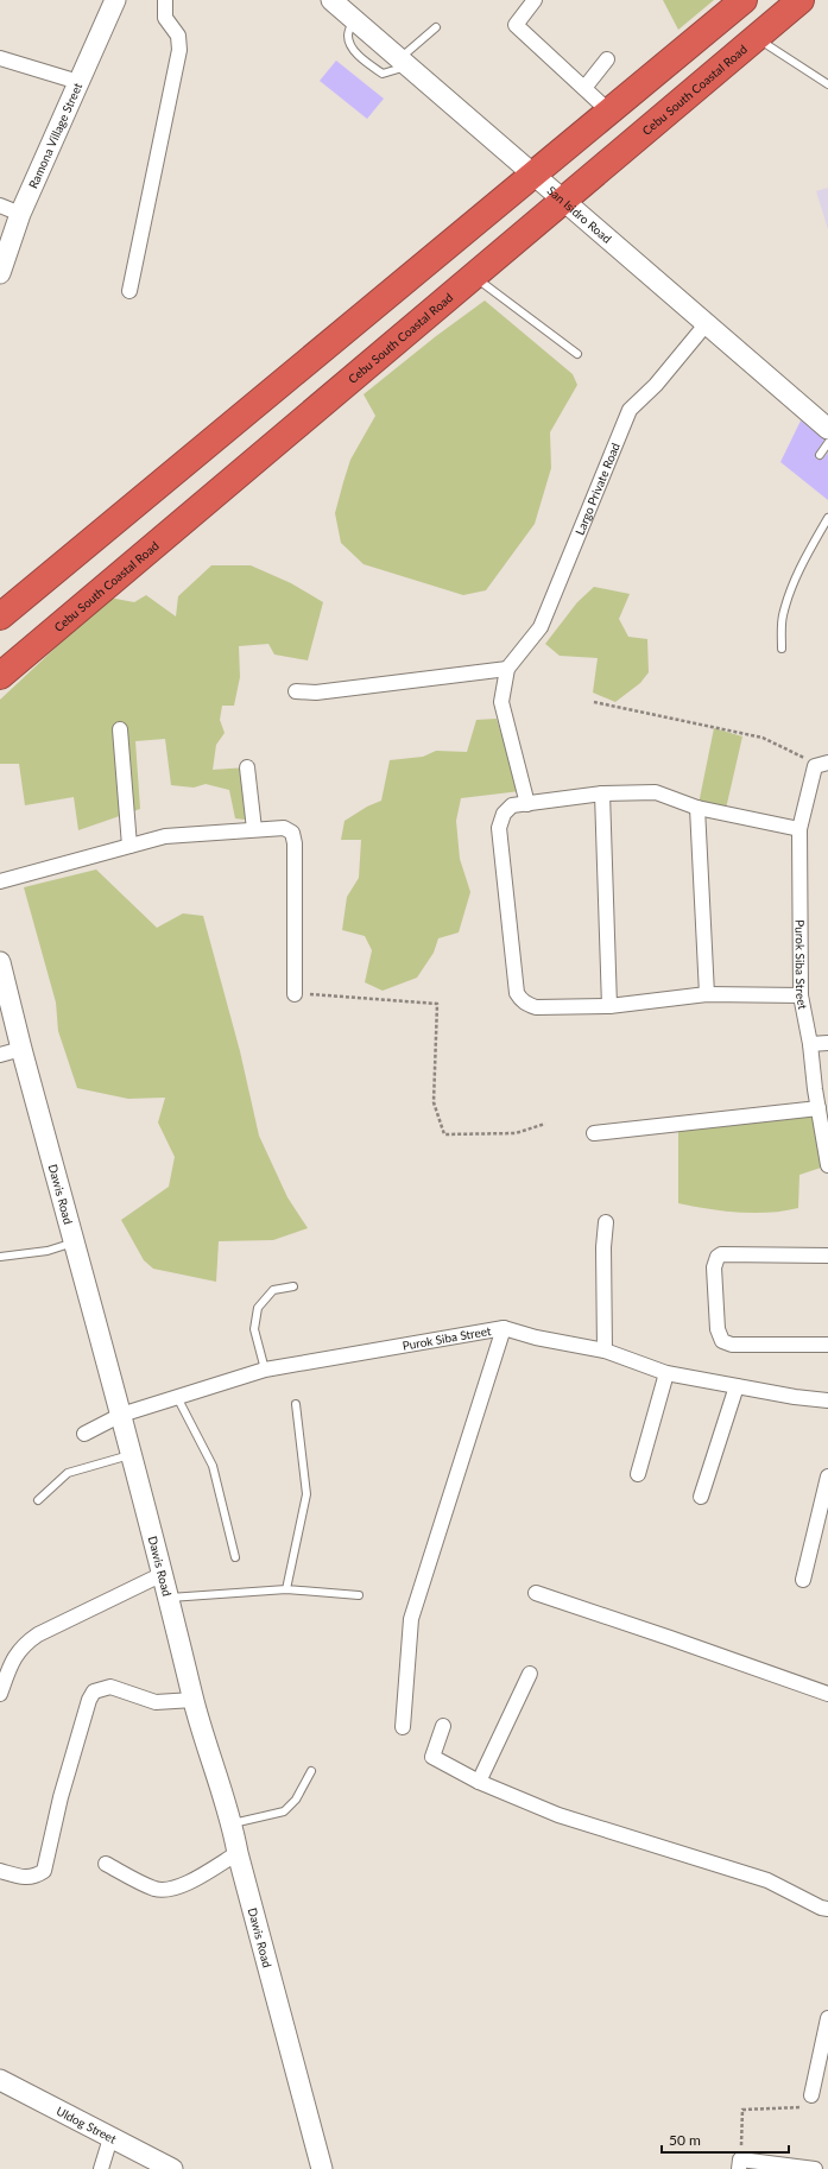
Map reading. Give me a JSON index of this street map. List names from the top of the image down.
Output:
{
  "streets": {
    "highway": ["Cebu South Coastal Road"],
    "street": [
      "Ramona Village Street",
      "San Isidro Road",
      "Largo Private Road",
      "Purok Siba Street",
      "Dawis Road",
      "Uldog Street"
    ]
  },
  "crossings": [
    ["Cebu South Coastal Road", "San Isidro Road"],
    ["San Isidro Road", "Largo Private Road"],
    ["Purok Siba Street", "Dawis Road"]
  ],
  "scale_bar": "50 m"
}
